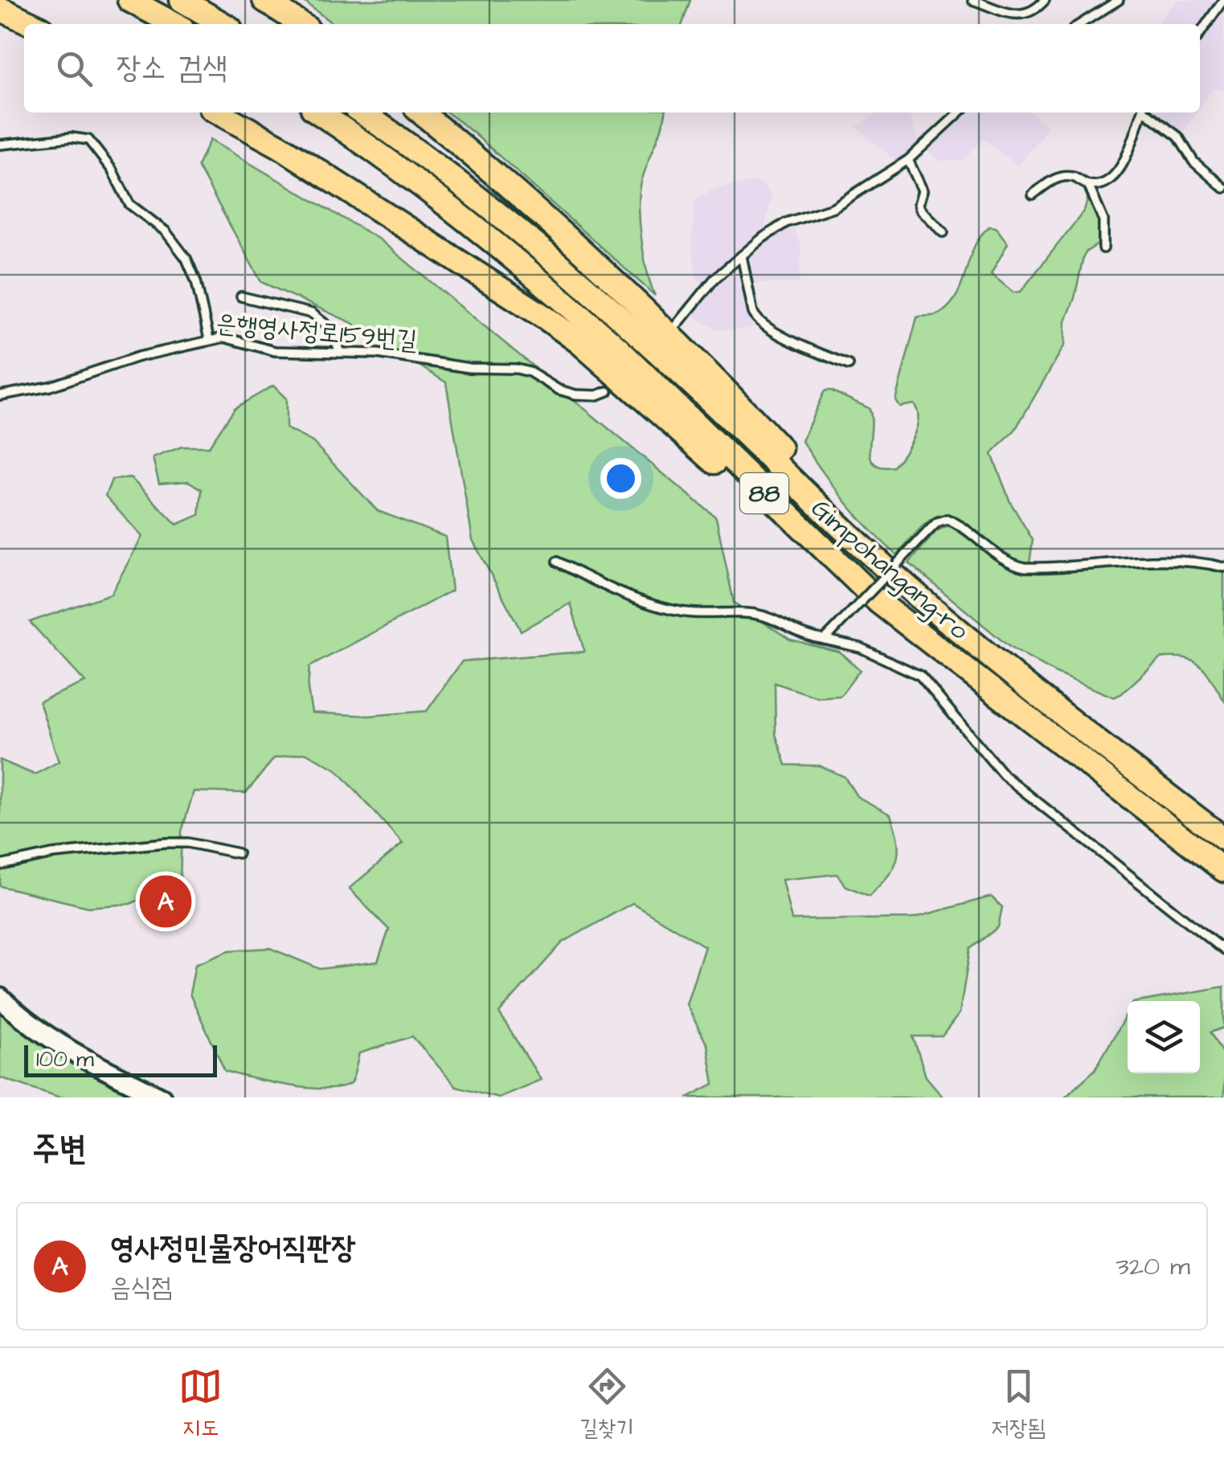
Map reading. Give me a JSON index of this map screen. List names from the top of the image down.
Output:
{
  "streets": {
    "highway": ["88", "Gimpohangang-ro"],
    "lane": ["은행영사정로159번길"]
  },
  "scale_bar": "100 m",
  "page": {
    "search": "장소 검색",
    "pins": "A",
    "scale": "100 m",
    "heading": "주변",
    "list": [
      {
        "mark": "A",
        "name": "영사정민물장어직판장",
        "note": "음식점",
        "value": "320 m"
      }
    ],
    "nav": ["지도", "길찾기", "저장됨"]
  }
}
